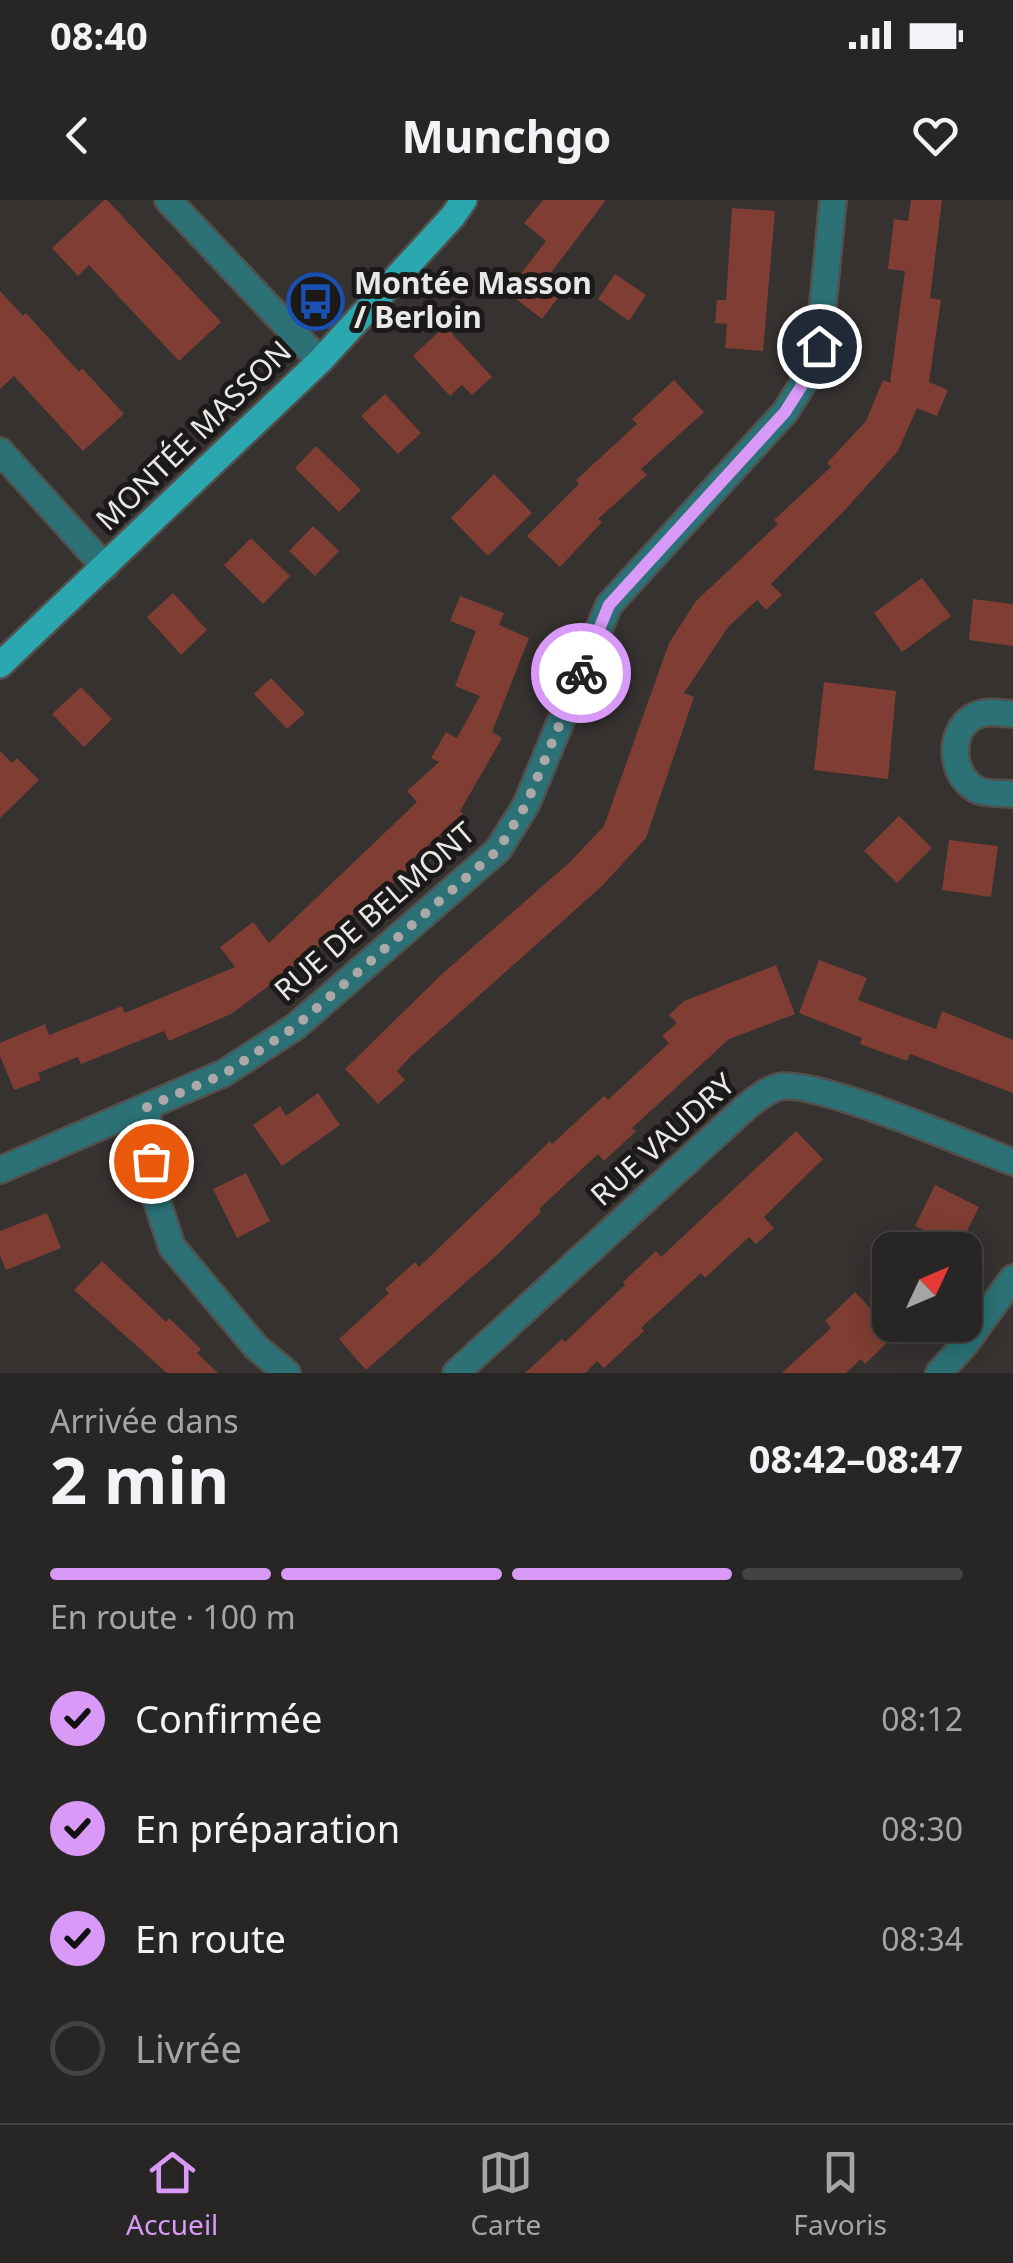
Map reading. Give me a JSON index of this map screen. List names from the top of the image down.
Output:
{
  "streets": {
    "main road": ["MONTÉE MASSON"],
    "street": ["RUE DE BELMONT", "RUE VAUDRY"]
  },
  "places": {
    "bus stop": ["Montée Masson / Berloin"]
  },
  "north": "top right",
  "page": {
    "status": "08:40",
    "header": "Munchgo",
    "heading": ["2 min", "Arrivée dans", "08:42–08:47"],
    "bar": "En route · 100 m",
    "list": [
      ["Confirmée", "08:12"],
      ["En préparation", "08:30"],
      ["En route", "08:34"],
      "Livrée"
    ],
    "tabs": ["Accueil", "Carte", "Favoris"]
  }
}
